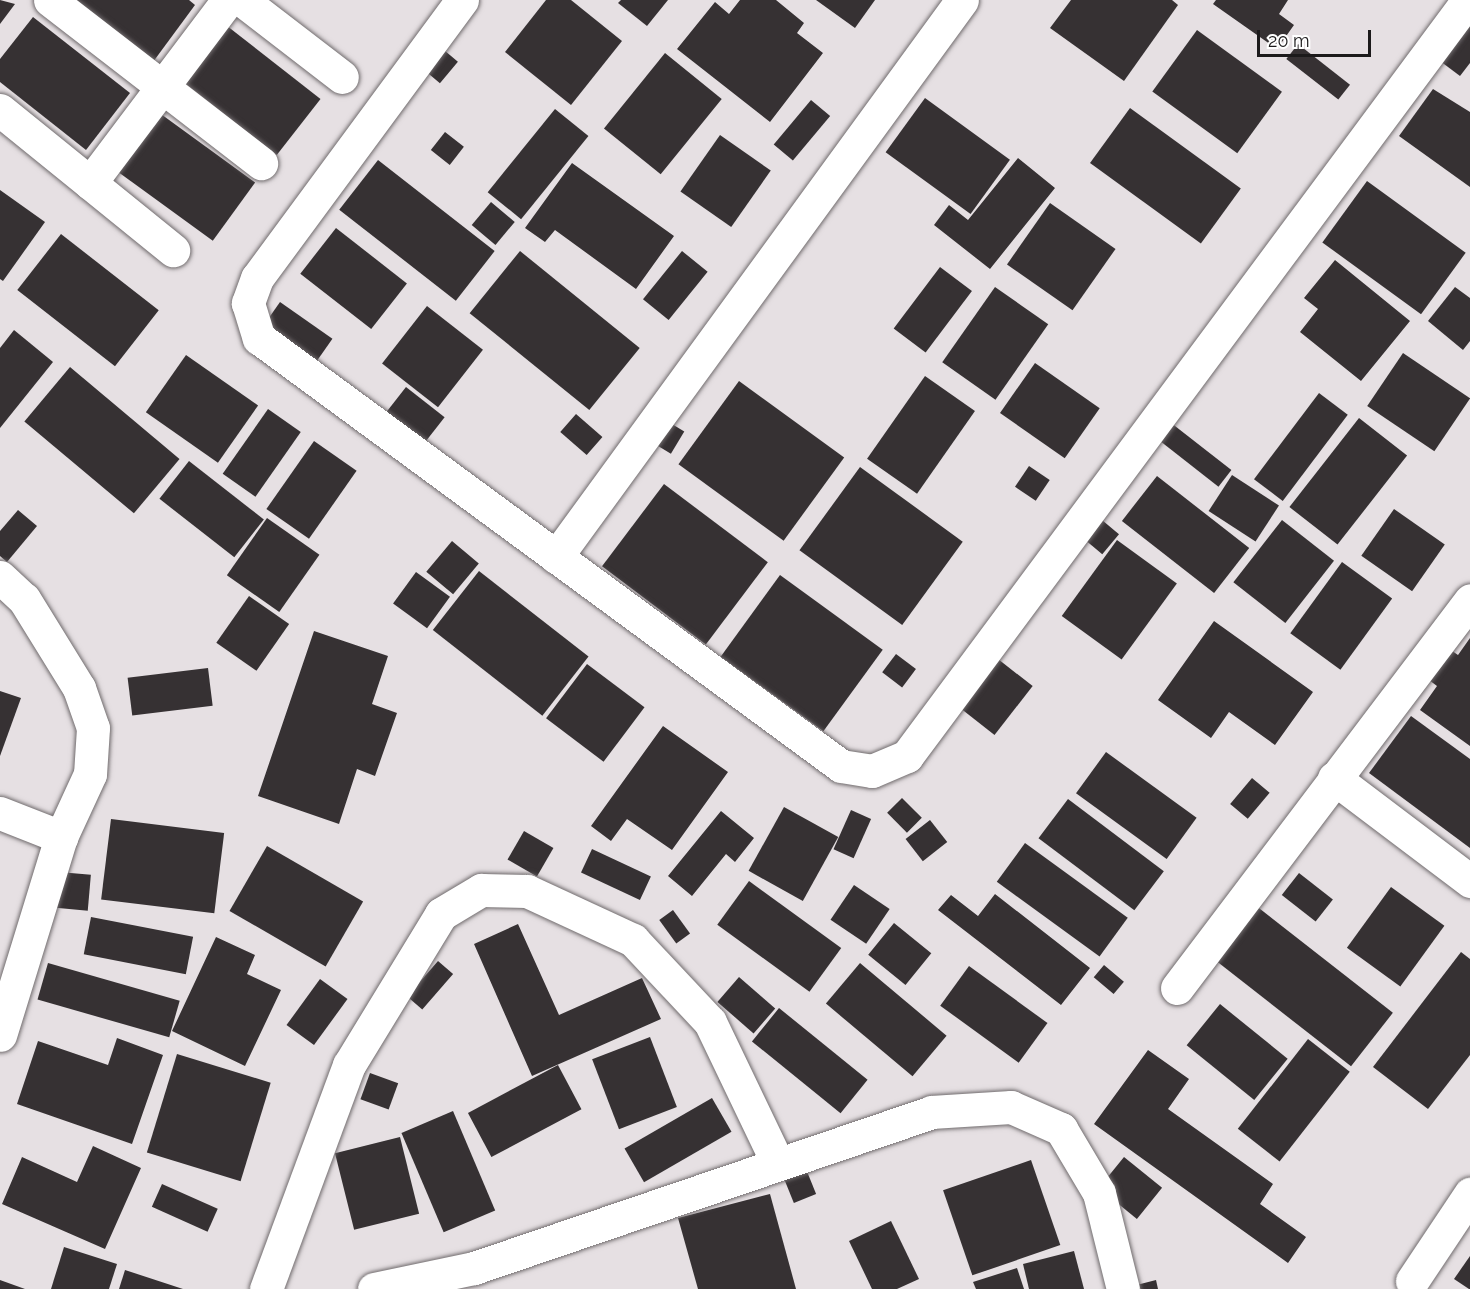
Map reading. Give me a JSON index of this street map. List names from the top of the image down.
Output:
{
  "scale_bar": "20 m"
}
